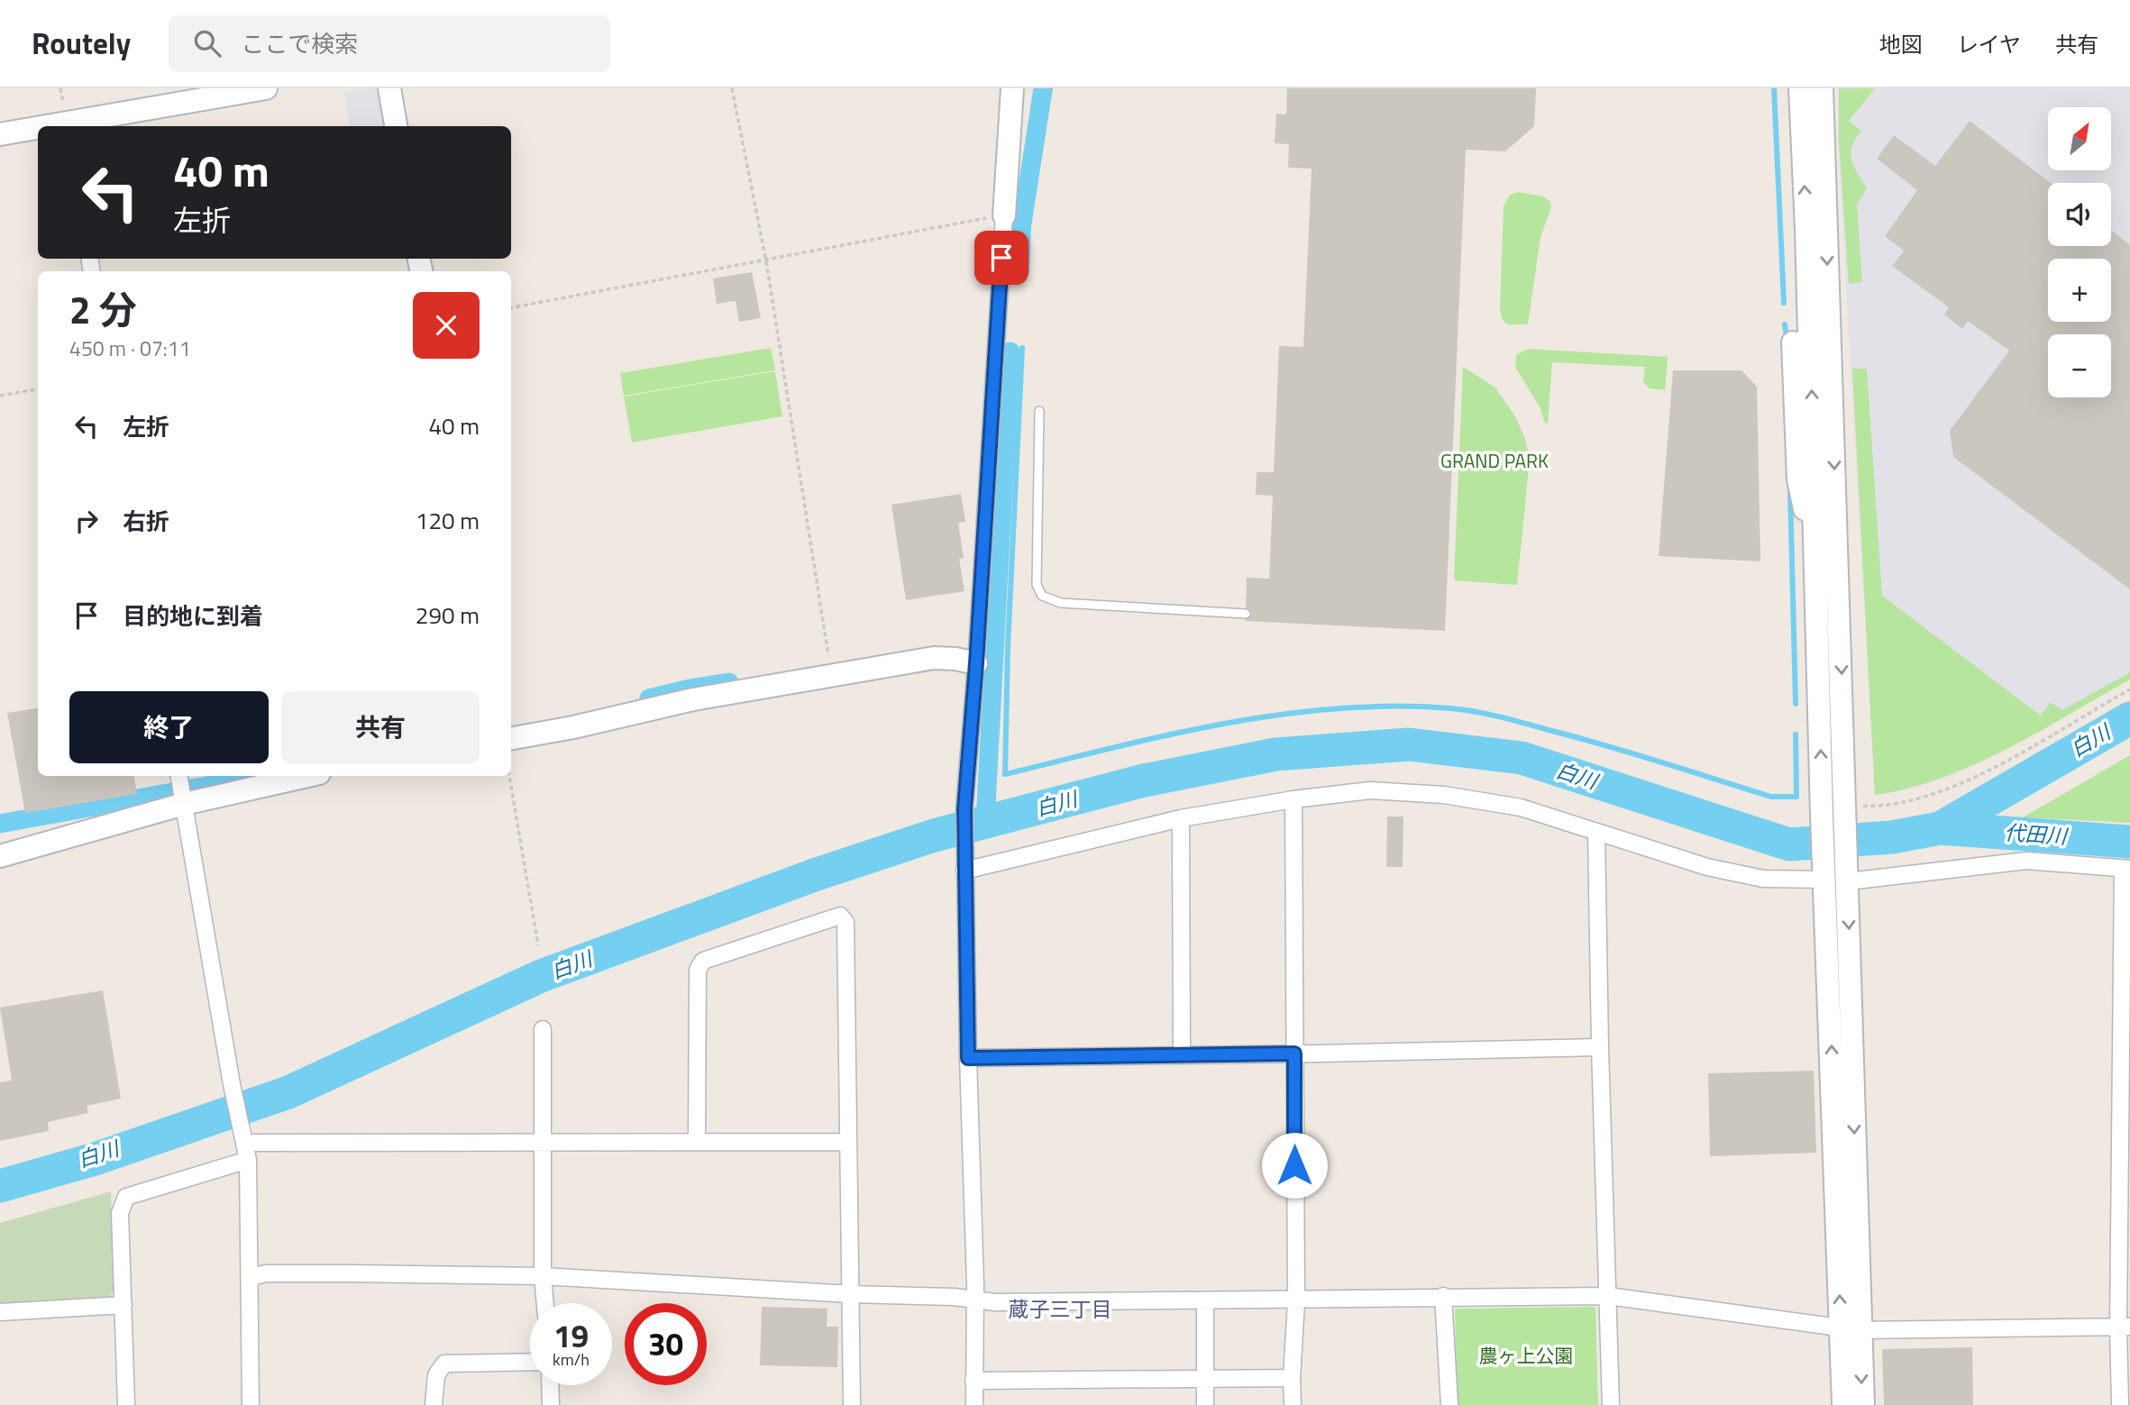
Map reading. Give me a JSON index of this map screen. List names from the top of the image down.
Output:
{
  "districts": ["蔵子三丁目"],
  "water": ["白川", "代田川"],
  "parks": ["GRAND PARK", "農ヶ上公園"],
  "north": "top right",
  "page": {
    "header": "Routely",
    "search": "ここで検索",
    "nav": ["地図", "レイヤ", "共有"],
    "map_buttons": ["+", "−"],
    "turn": ["40 m", "左折"],
    "heading": ["2 分", "450 m · 07:11"],
    "list": [
      {
        "name": "左折",
        "value": "40 m"
      },
      {
        "name": "右折",
        "value": "120 m"
      },
      {
        "name": "目的地に到着",
        "value": "290 m"
      }
    ],
    "buttons": ["終了", "共有"],
    "speed": "19 km/h",
    "limit": "30"
  }
}
